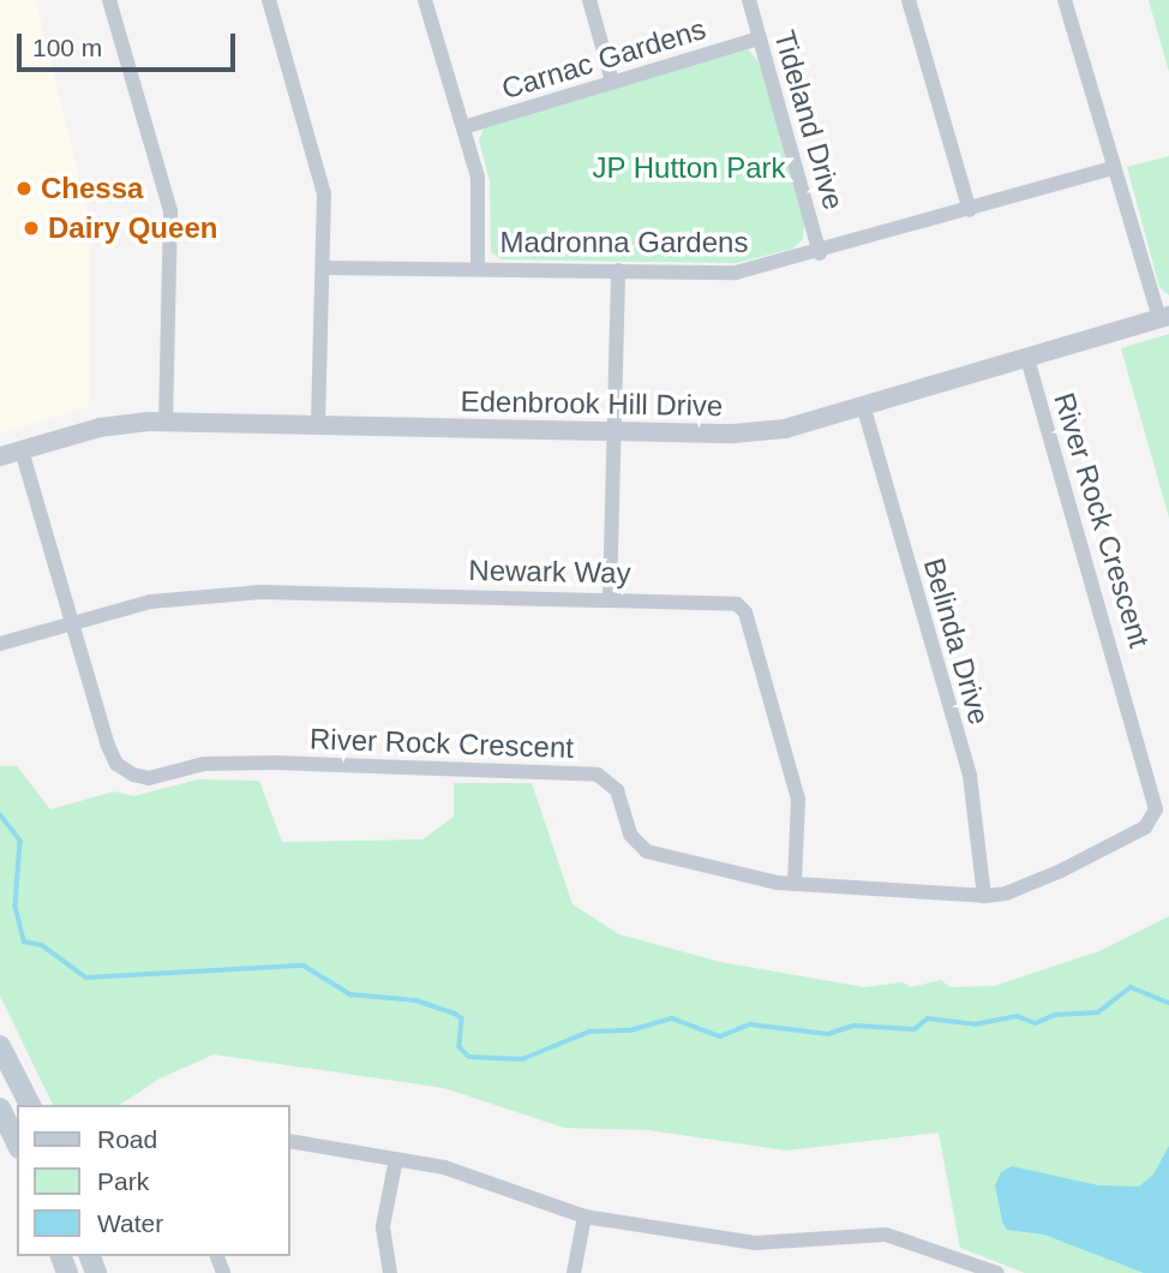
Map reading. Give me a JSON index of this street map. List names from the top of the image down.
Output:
{
  "streets": {
    "street": [
      "Carnac Gardens",
      "Tideland Drive",
      "Madronna Gardens",
      "Edenbrook Hill Drive",
      "River Rock Crescent",
      "Newark Way",
      "Belinda Drive"
    ]
  },
  "crossings": [
    ["Carnac Gardens", "Tideland Drive"],
    ["Tideland Drive", "Madronna Gardens"],
    ["Edenbrook Hill Drive", "River Rock Crescent"],
    ["Edenbrook Hill Drive", "Belinda Drive"],
    ["River Rock Crescent", "Newark Way"],
    ["River Rock Crescent", "Belinda Drive"]
  ],
  "parks": ["JP Hutton Park"],
  "places": ["Chessa", "Dairy Queen"],
  "legend": ["Road", "Park", "Water"],
  "scale_bar": "100 m"
}
